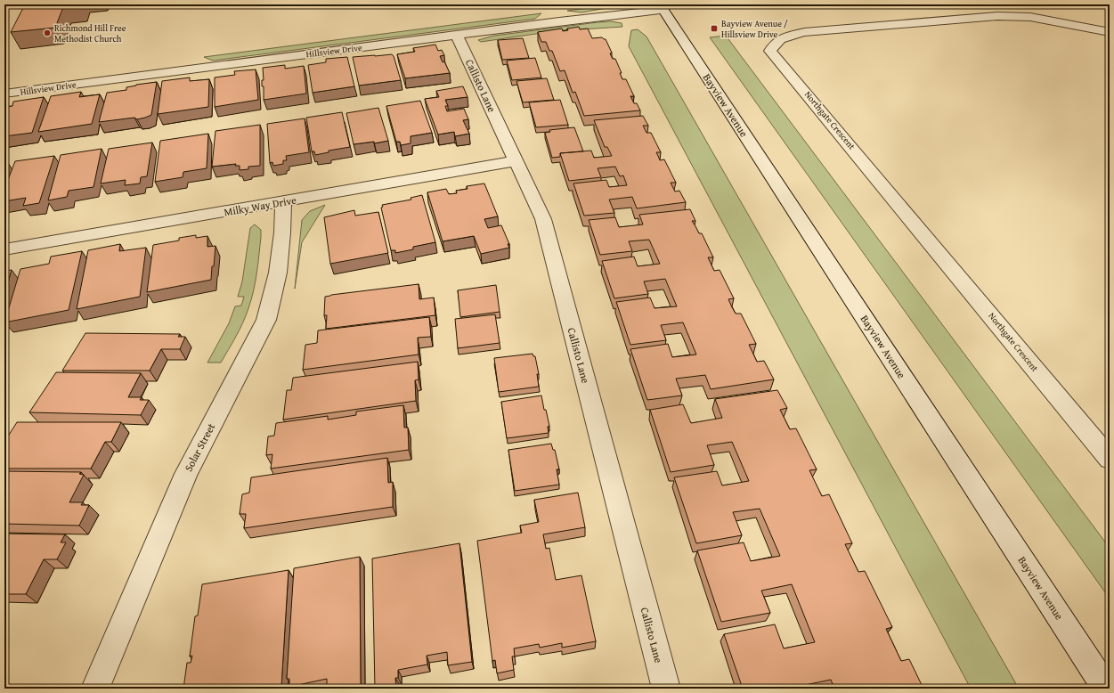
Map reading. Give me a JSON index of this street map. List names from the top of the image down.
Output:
{
  "streets": {
    "street": [
      "Hillsview Drive",
      "Callisto Lane",
      "Bayview Avenue",
      "Northgate Crescent",
      "Milky Way Drive",
      "Solar Street"
    ]
  },
  "crossings": [
    ["Hillsview Drive", "Callisto Lane"],
    ["Hillsview Drive", "Bayview Avenue"],
    ["Callisto Lane", "Milky Way Drive"],
    ["Milky Way Drive", "Solar Street"]
  ],
  "places": {
    "transit": ["Bayview Avenue / Hillsview Drive"],
    "other": ["Richmond Hill Free Methodist Church"]
  }
}
